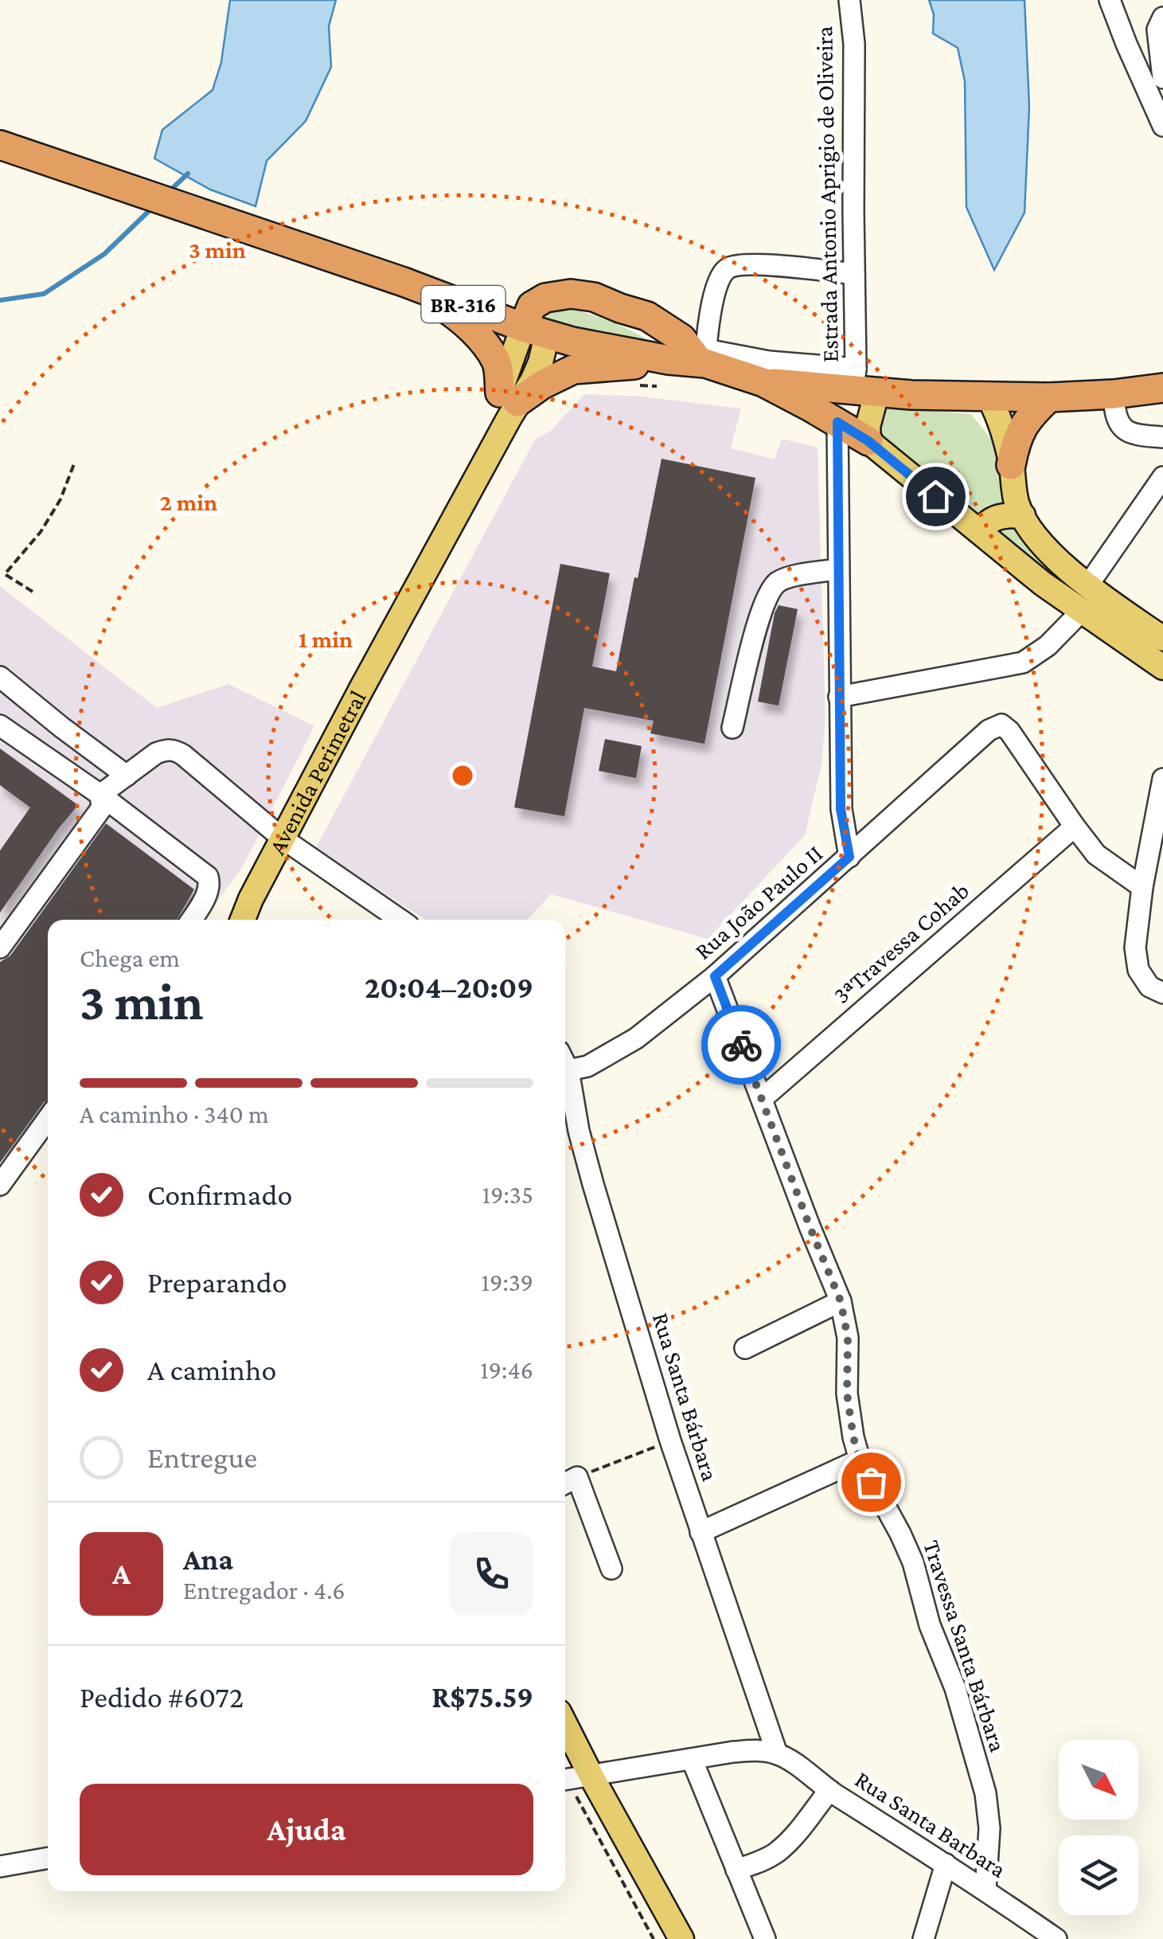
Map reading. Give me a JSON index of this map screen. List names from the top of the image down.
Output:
{
  "streets": {
    "highway": ["BR-316"],
    "main road": ["Avenida Perimetral"],
    "street": [
      "Estrada Antonio Aprigio de Oliveira",
      "Rua João Paulo II",
      "3ªTravessa Cohab",
      "Rua Santa Bárbara",
      "Travessa Santa Bárbara",
      "Rua Santa Barbara"
    ]
  },
  "crossings": [
    ["Estrada Antonio Aprigio de Oliveira", "BR-316"],
    ["Rua João Paulo II", "3ªTravessa Cohab"],
    ["Rua João Paulo II", "Rua Santa Bárbara"],
    ["Rua João Paulo II", "Travessa Santa Bárbara"],
    ["3ªTravessa Cohab", "Travessa Santa Bárbara"],
    ["Rua Santa Bárbara", "Rua Santa Barbara"],
    ["Travessa Santa Bárbara", "Rua Santa Barbara"]
  ],
  "north": "bottom right",
  "page": {
    "heading": ["3 min", "Chega em", "20:04–20:09"],
    "panel": [
      "Ana",
      "Entregador · 4.6",
      "Pedido #6072",
      "R$75.59"
    ],
    "bar": "A caminho · 340 m",
    "list": [
      ["Confirmado", "19:35"],
      ["Preparando", "19:39"],
      ["A caminho", "19:46"],
      "Entregue"
    ],
    "round": "A",
    "buttons": "Ajuda"
  },
  "rings": ["3 min", "2 min", "1 min"]
}
